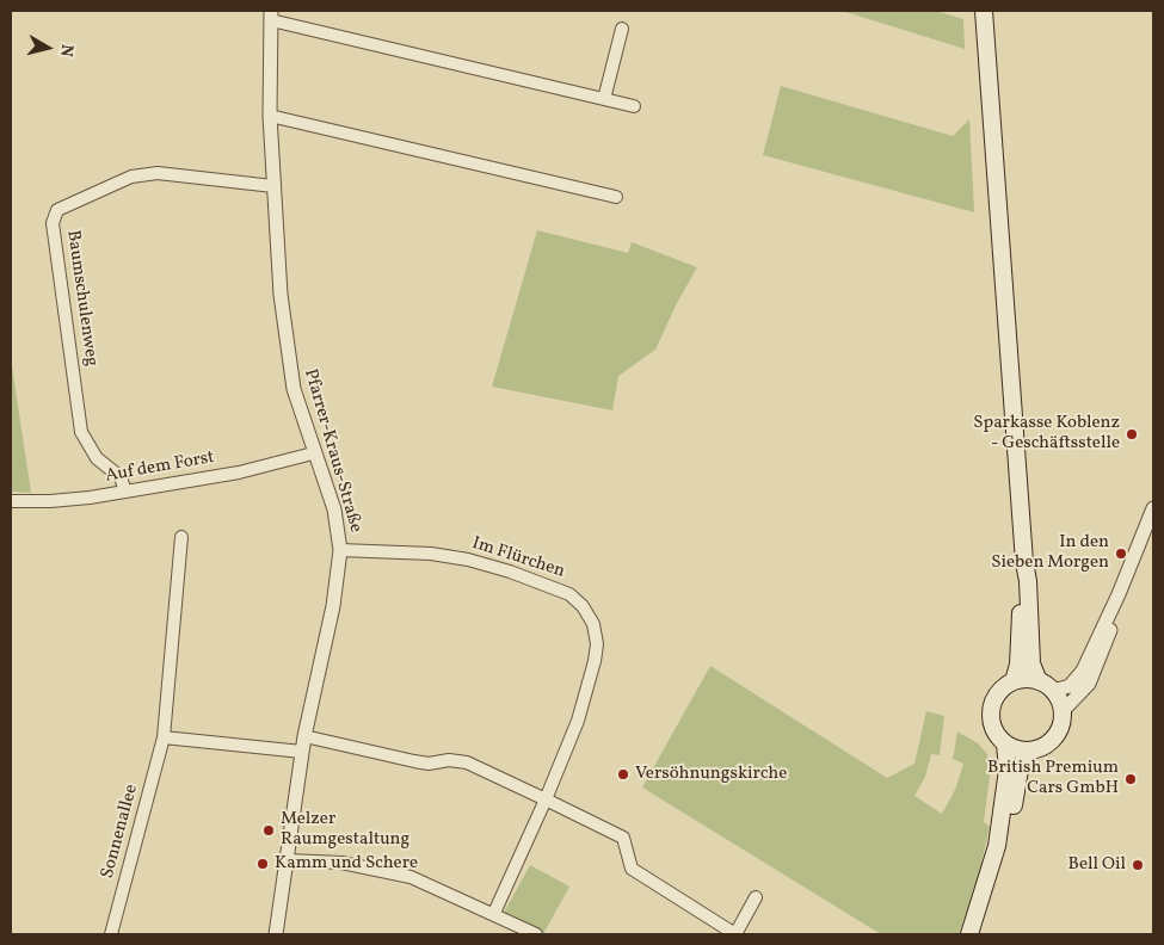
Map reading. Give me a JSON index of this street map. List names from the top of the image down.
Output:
{
  "streets": {
    "street": [
      "Baumschulenweg",
      "Pfarrer-Kraus-Straße",
      "Auf dem Forst",
      "Im Flürchen",
      "Sonnenallee"
    ]
  },
  "crossings": [
    ["Baumschulenweg", "Pfarrer-Kraus-Straße"],
    ["Baumschulenweg", "Auf dem Forst"],
    ["Pfarrer-Kraus-Straße", "Auf dem Forst"],
    ["Pfarrer-Kraus-Straße", "Im Flürchen"]
  ],
  "places": [
    "Sparkasse Koblenz - Geschäftsstelle",
    "In den Sieben Morgen",
    "Versöhnungskirche",
    "British Premium Cars GmbH",
    "Melzer Raumgestaltung",
    "Kamm und Schere",
    "Bell Oil"
  ],
  "north": "right"
}
